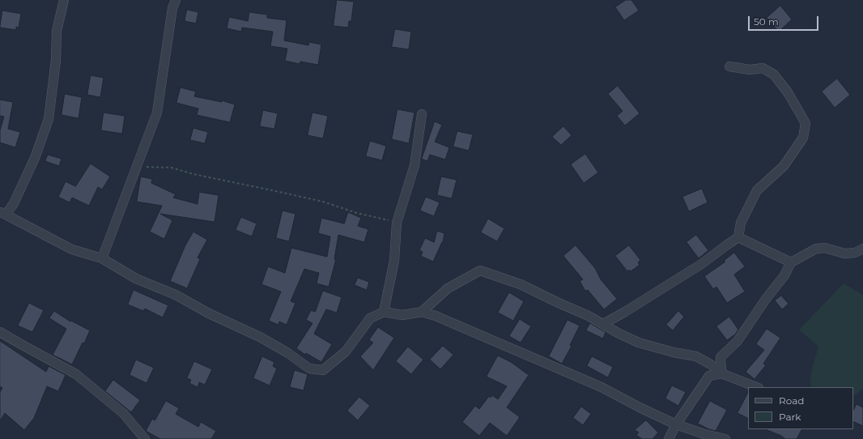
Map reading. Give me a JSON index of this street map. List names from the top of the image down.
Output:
{
  "legend": ["Road", "Park"],
  "scale_bar": "50 m"
}
